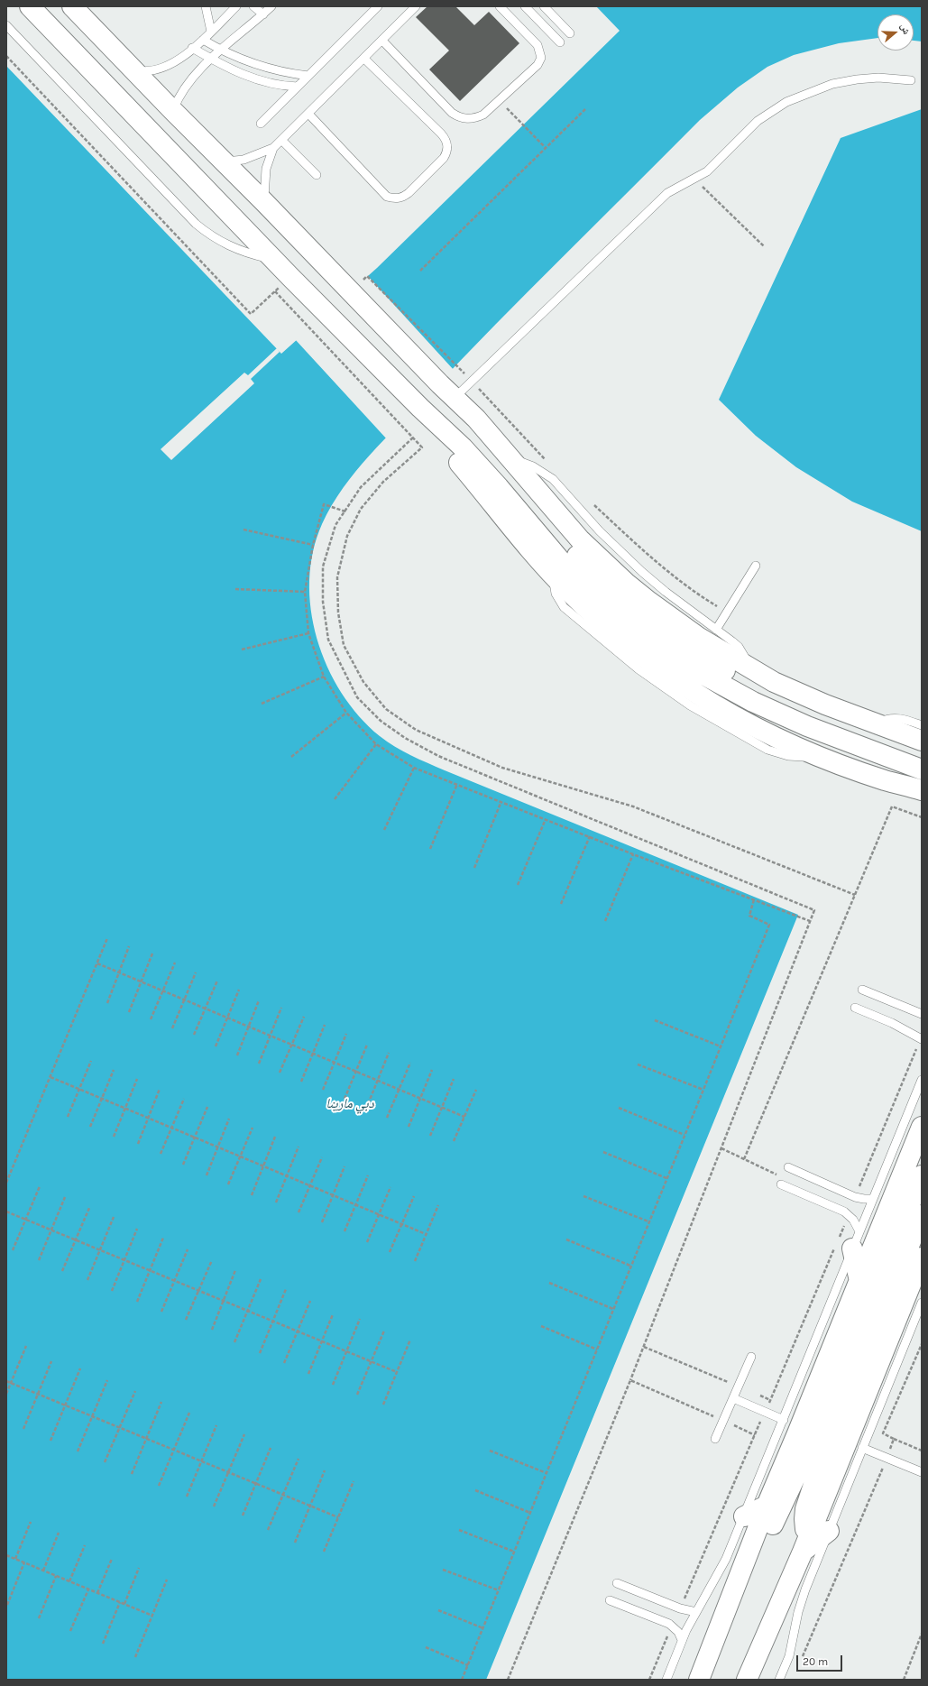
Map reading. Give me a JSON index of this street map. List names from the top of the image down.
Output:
{
  "water": ["دبي مارينا"],
  "scale_bar": "20 m",
  "north": "right"
}
